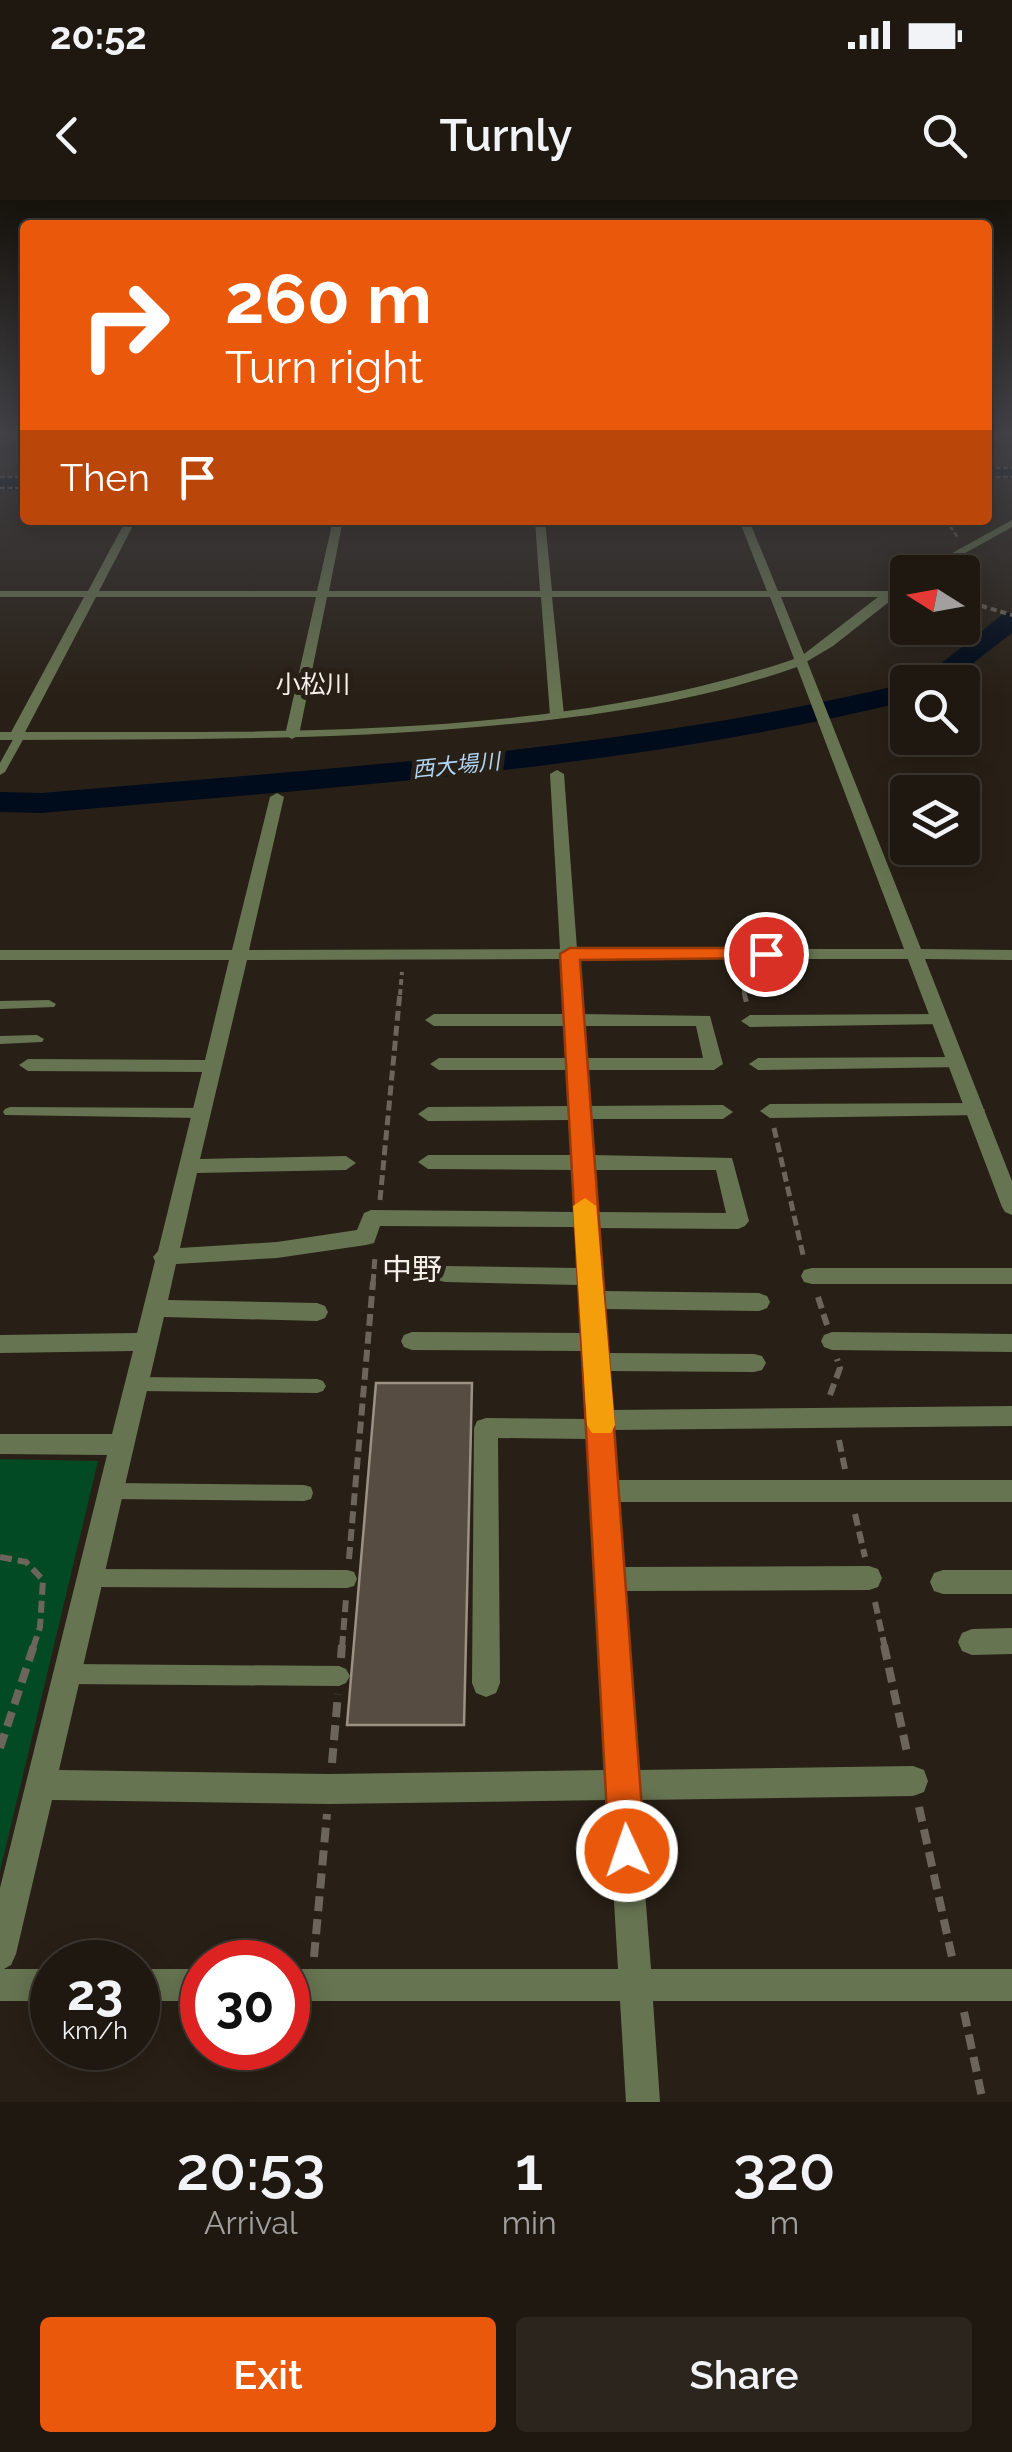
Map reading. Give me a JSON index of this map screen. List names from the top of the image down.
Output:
{
  "districts": ["小松川", "中野"],
  "water": ["西大場川"],
  "north": "left",
  "page": {
    "status": "20:52",
    "header": "Turnly",
    "turn": ["260 m", "Turn right"],
    "then": "Then",
    "speed": "23 km/h",
    "limit": "30",
    "eta": [
      "20:53",
      "Arrival",
      "1",
      "min",
      "320",
      "m"
    ],
    "buttons": ["Exit", "Share"]
  }
}
